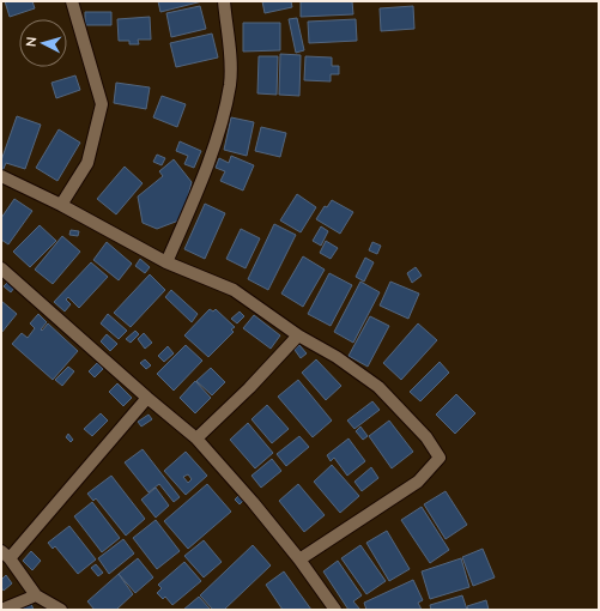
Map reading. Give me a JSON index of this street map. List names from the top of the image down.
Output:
{
  "north": "left"
}
